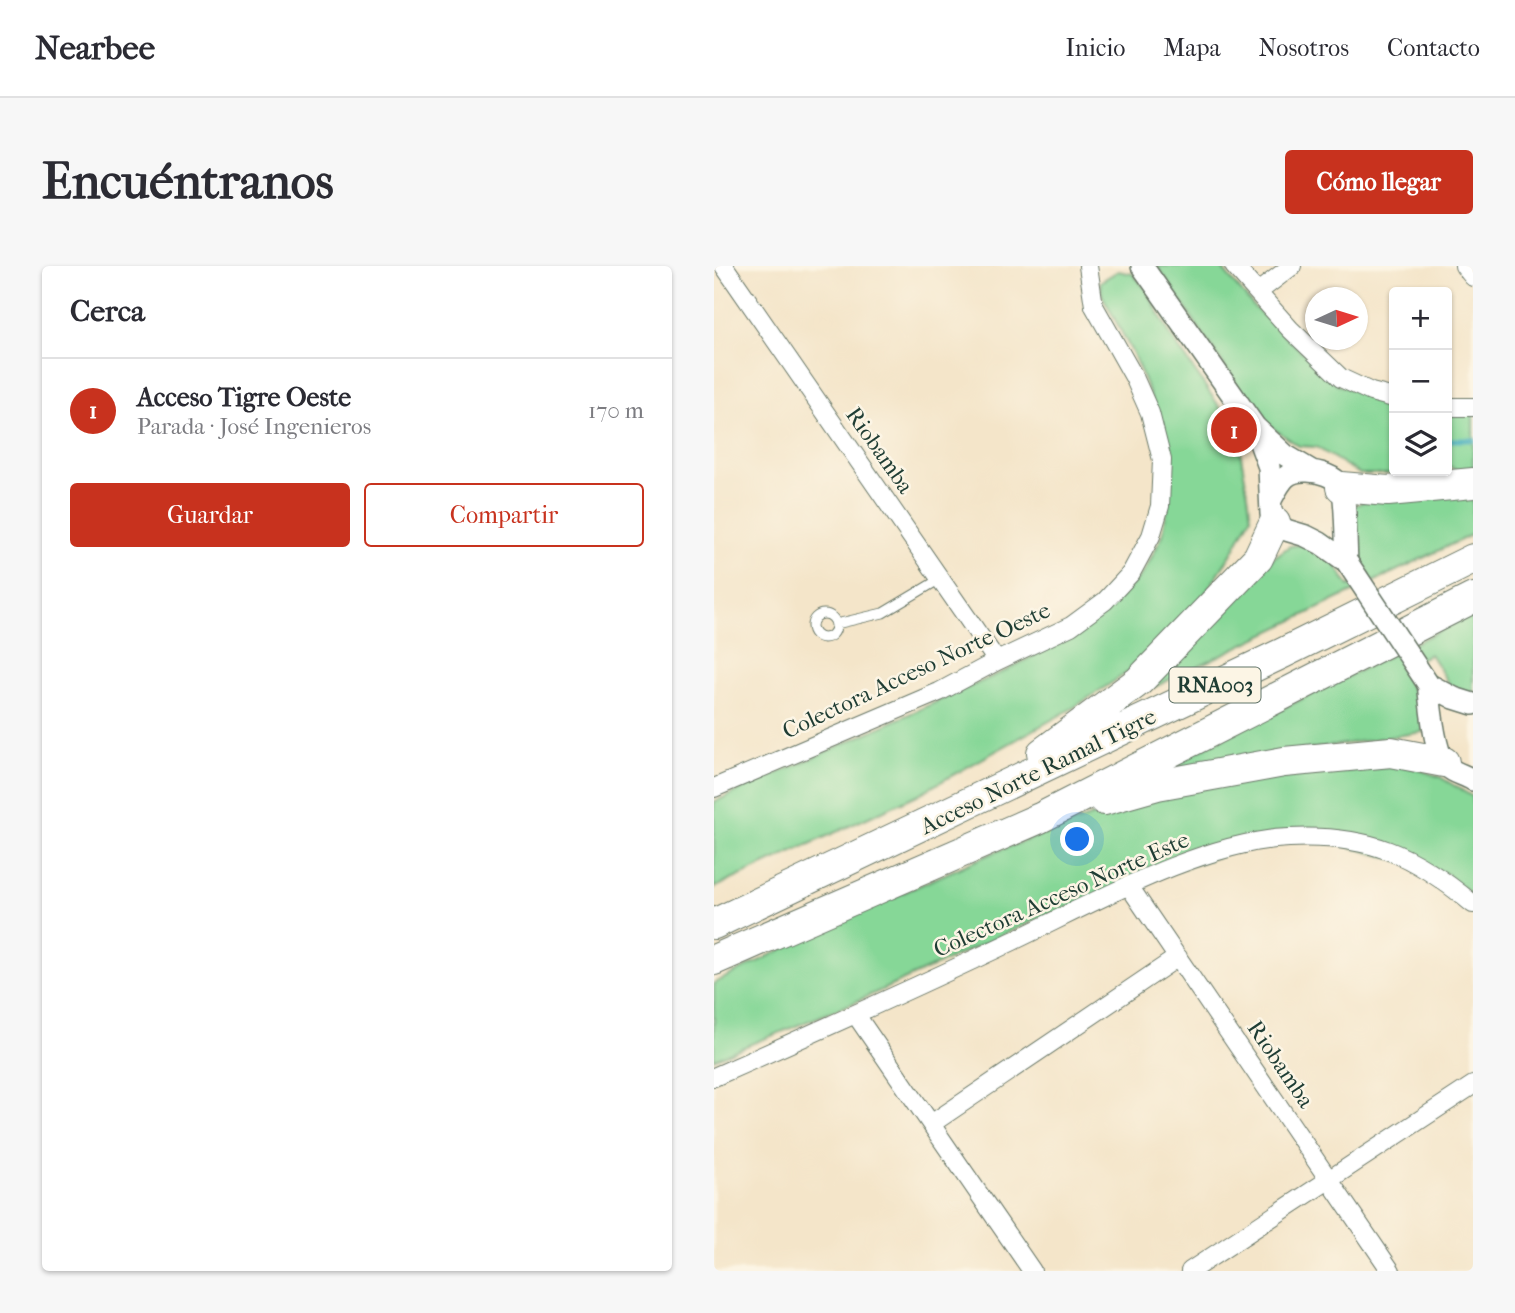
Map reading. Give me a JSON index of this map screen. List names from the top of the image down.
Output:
{
  "streets": {
    "highway": ["RNA003", "Acceso Norte Ramal Tigre"],
    "street": ["Riobamba", "Colectora Acceso Norte Oeste", "Colectora Acceso Norte Este"]
  },
  "crossings": [
    ["Riobamba", "Colectora Acceso Norte Oeste"],
    ["Riobamba", "Colectora Acceso Norte Este"]
  ],
  "north": "right",
  "page": {
    "header": "Nearbee",
    "nav": [
      "Inicio",
      "Mapa",
      "Nosotros",
      "Contacto"
    ],
    "buttons": [
      "Cómo llegar",
      ["Guardar", "Compartir"]
    ],
    "title": "Encuéntranos",
    "heading": "Cerca",
    "map_buttons": ["+", "−"],
    "list": [
      {
        "mark": "1",
        "name": "Acceso Tigre Oeste",
        "note": "Parada · José Ingenieros",
        "value": "170 m"
      }
    ],
    "pins": "1"
  }
}
